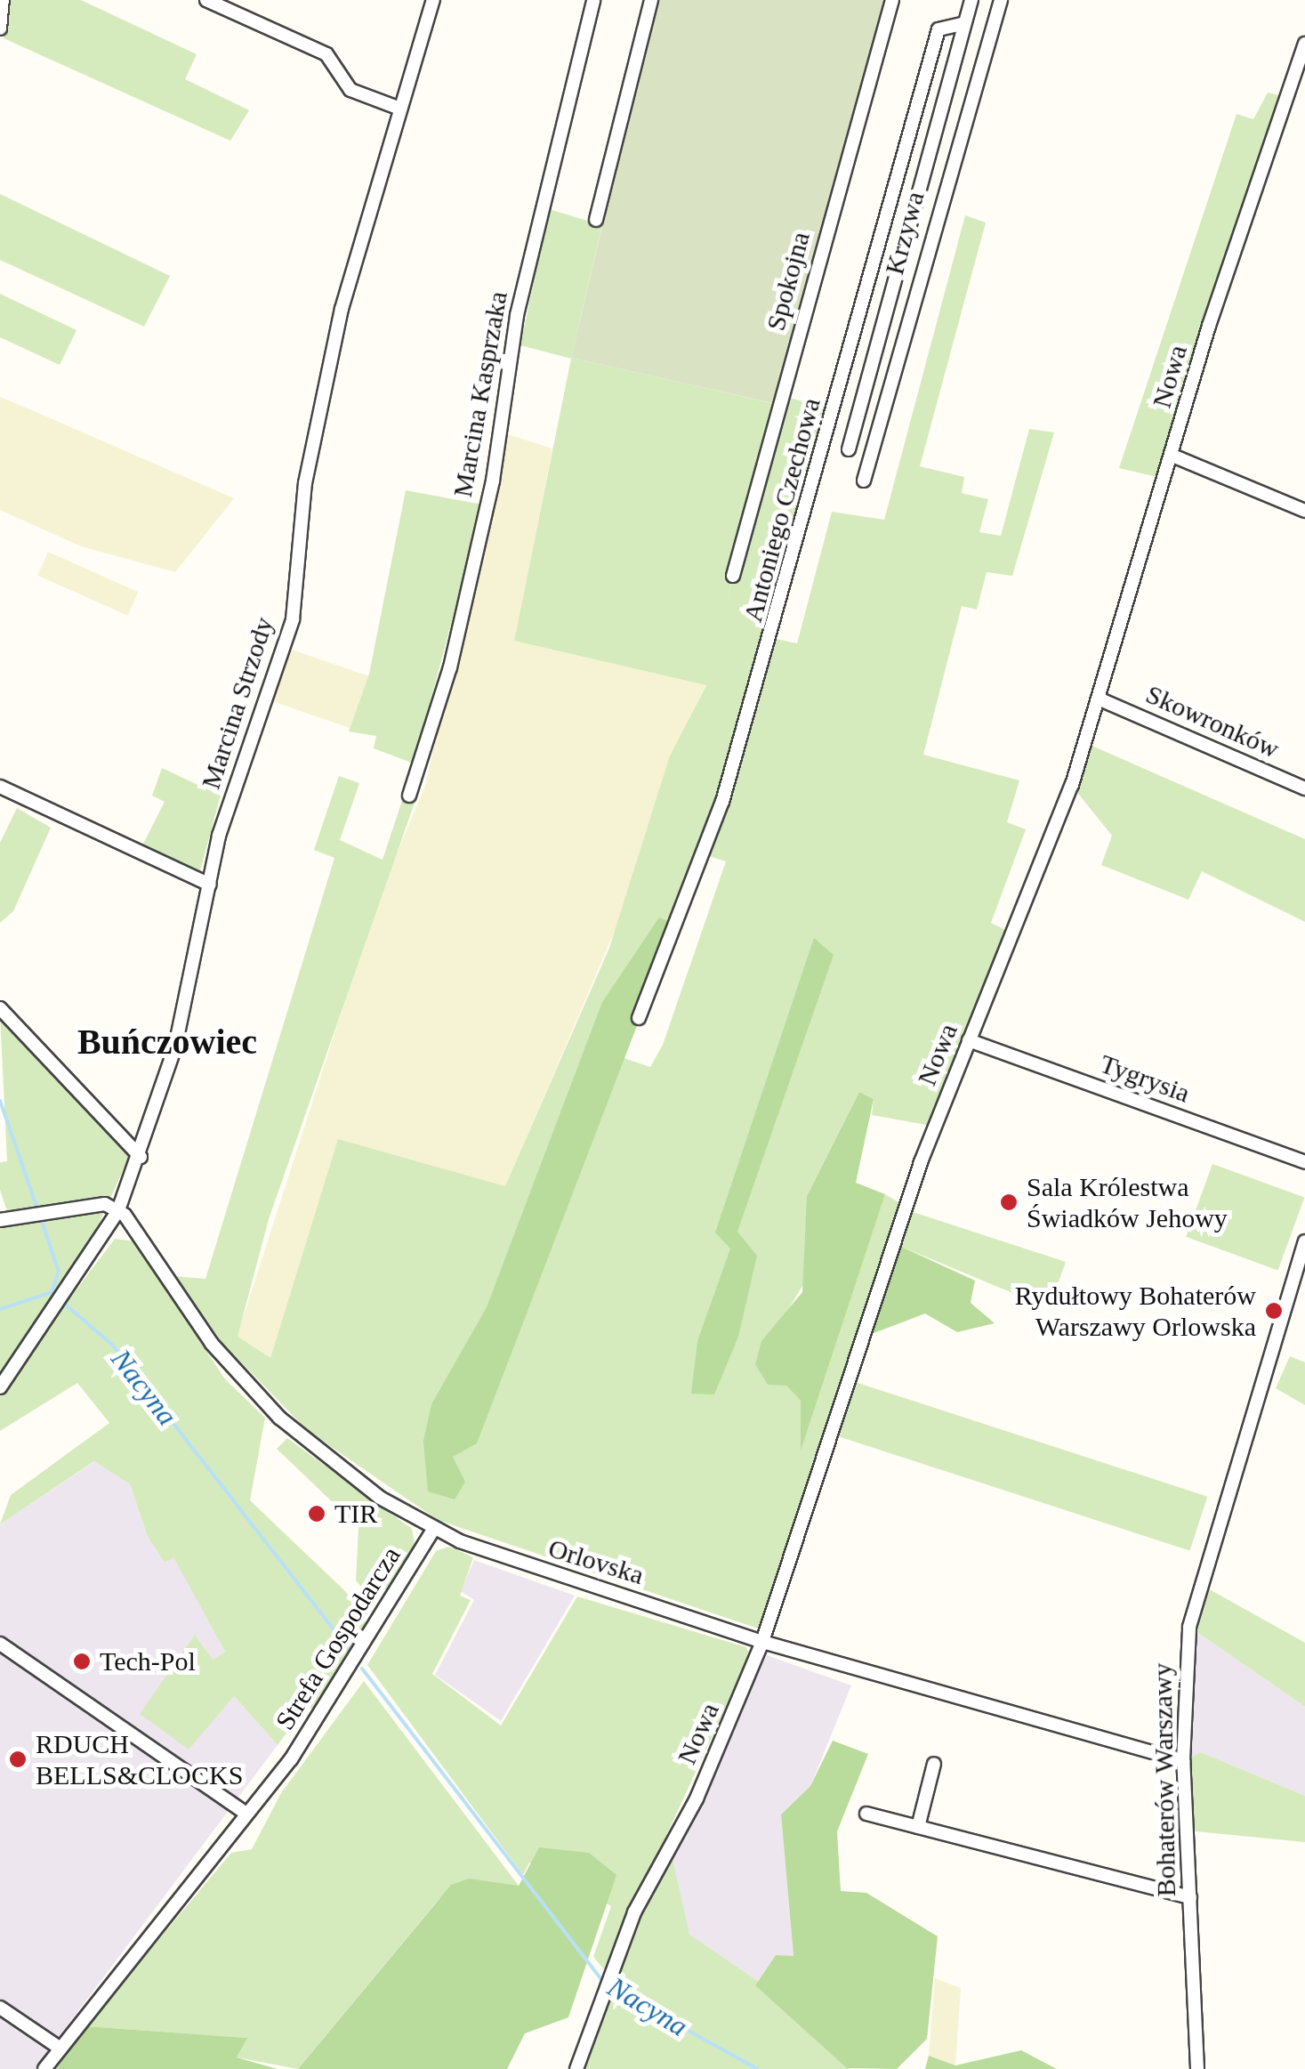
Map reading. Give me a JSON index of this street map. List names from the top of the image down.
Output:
{
  "streets": {
    "street": [
      "Krzywa",
      "Spokojna",
      "Nowa",
      "Marcina Kasprzaka",
      "Antoniego Czechowa",
      "Marcina Strzody",
      "Skowronków",
      "Tygrysia",
      "Orlovska",
      "Strefa Gospodarcza",
      "Bohaterów Warszawy"
    ]
  },
  "crossings": [
    ["Nowa", "Skowronków"],
    ["Nowa", "Tygrysia"],
    ["Nowa", "Orlovska"],
    ["Marcina Strzody", "Orlovska"],
    ["Orlovska", "Strefa Gospodarcza"],
    ["Orlovska", "Bohaterów Warszawy"]
  ],
  "districts": ["Buńczowiec"],
  "water": ["Nacyna"],
  "places": [
    "Sala Królestwa Świadków Jehowy",
    "Rydułtowy Bohaterów Warszawy Orlowska",
    "TIR",
    "Tech-Pol",
    "RDUCH BELLS&CLOCKS"
  ]
}
